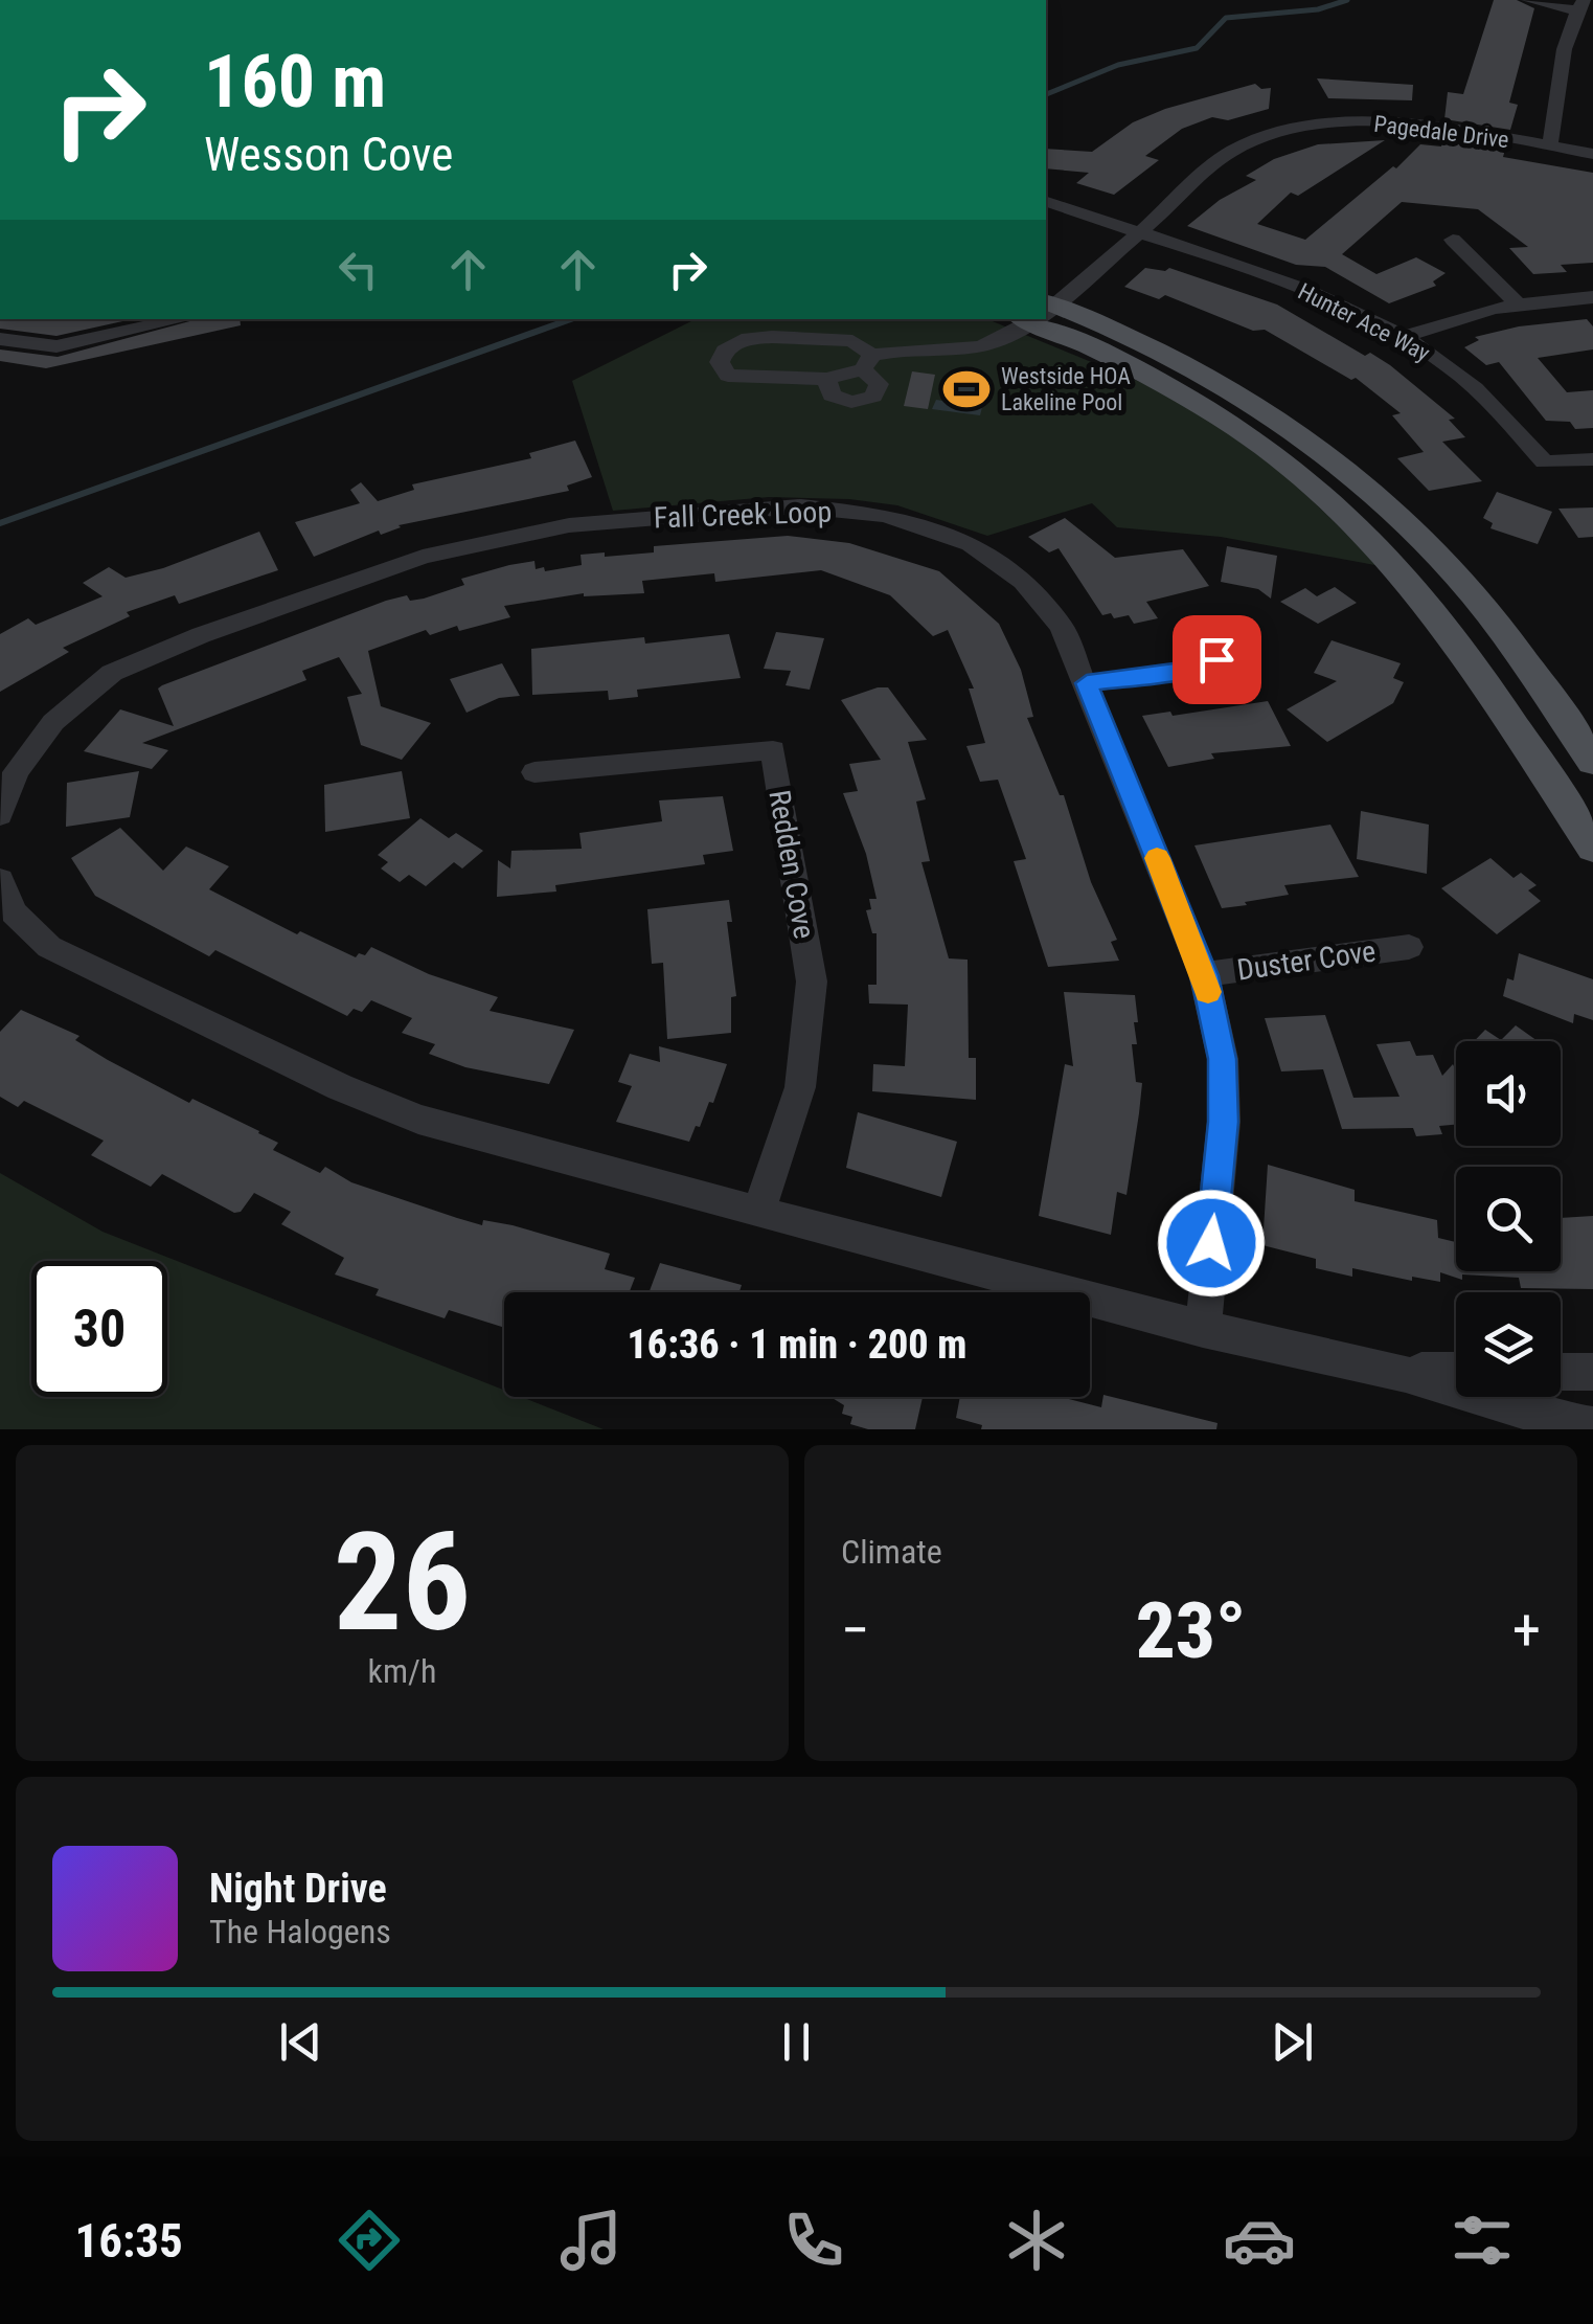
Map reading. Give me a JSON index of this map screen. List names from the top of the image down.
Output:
{
  "streets": {
    "street": [
      "Pagedale Drive",
      "Hunter Ace Way",
      "Fall Creek Loop",
      "Redden Cove",
      "Duster Cove"
    ]
  },
  "crossings": [
    ["Pagedale Drive", "Hunter Ace Way"],
    ["Fall Creek Loop", "Duster Cove"]
  ],
  "places": {
    "sports": ["Westside HOA Lakeline Pool"]
  },
  "page": {
    "turn": ["160 m", "Wesson Cove"],
    "limit": "30",
    "trip": "16:36 · 1 min · 200 m",
    "tile": [
      ["26", "km/h"],
      "Climate"
    ],
    "heat": ["−", "23°", "+"],
    "song": ["Night Drive", "The Halogens"],
    "tabs": "16:35"
  }
}
